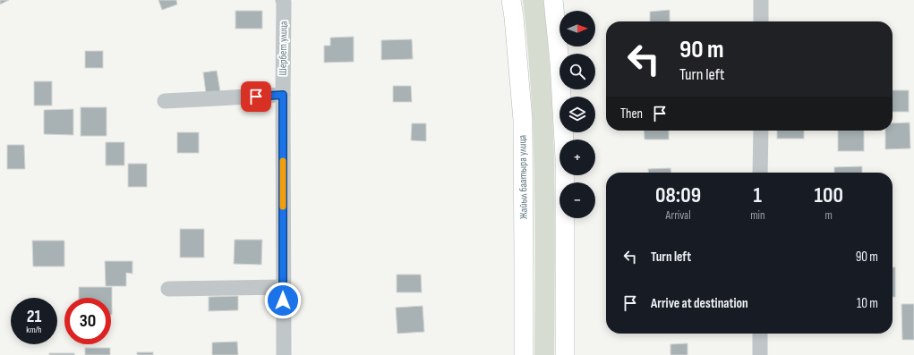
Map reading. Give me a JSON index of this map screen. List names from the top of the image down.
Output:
{
  "streets": {
    "main road": ["Жайыл баатыра улица"],
    "street": ["Шербет улица"]
  },
  "north": "right",
  "page": {
    "map_buttons": ["+", "−"],
    "turn": ["90 m", "Turn left"],
    "then": "Then",
    "eta": [
      "08:09",
      "Arrival",
      "1",
      "min",
      "100",
      "m"
    ],
    "list": [
      {
        "name": "Turn left",
        "value": "90 m"
      },
      {
        "name": "Arrive at destination",
        "value": "10 m"
      }
    ],
    "speed": "21 km/h",
    "limit": "30"
  }
}
